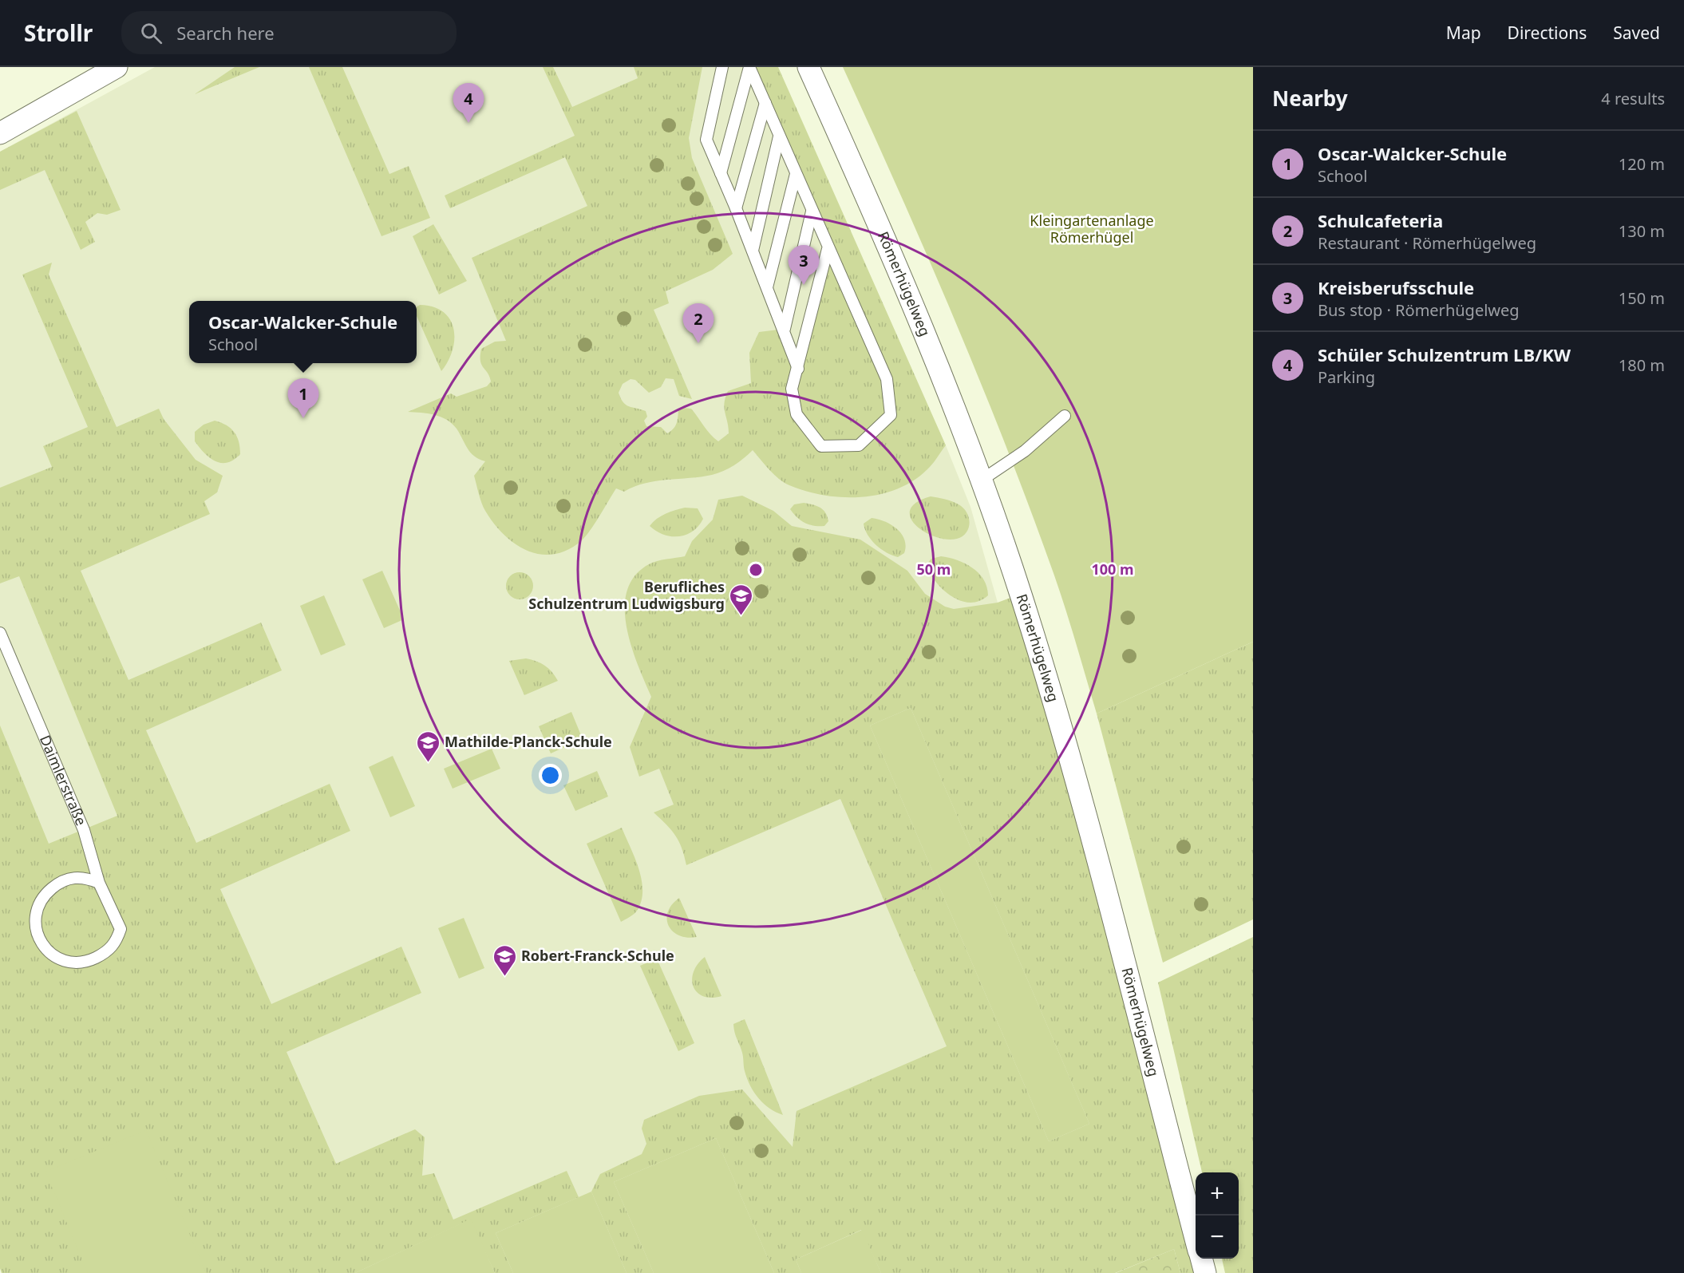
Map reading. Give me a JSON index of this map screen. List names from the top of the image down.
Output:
{
  "streets": {
    "street": ["Römerhügelweg"],
    "lane": ["Daimlerstraße"]
  },
  "parks": ["Kleingartenanlage Römerhügel"],
  "places": {
    "school or university": ["Berufliches Schulzentrum Ludwigsburg", "Mathilde-Planck-Schule", "Robert-Franck-Schule"]
  },
  "page": {
    "header": "Strollr",
    "search": "Search here",
    "nav": ["Map", "Directions", "Saved"],
    "heading": ["Nearby", "4 results"],
    "pins": [
      "4",
      "3",
      "2",
      "1"
    ],
    "list": [
      {
        "mark": "1",
        "name": "Oscar-Walcker-Schule",
        "note": "School",
        "value": "120 m"
      },
      {
        "mark": "2",
        "name": "Schulcafeteria",
        "note": "Restaurant · Römerhügelweg",
        "value": "130 m"
      },
      {
        "mark": "3",
        "name": "Kreisberufsschule",
        "note": "Bus stop · Römerhügelweg",
        "value": "150 m"
      },
      {
        "mark": "4",
        "name": "Schüler Schulzentrum LB/KW",
        "note": "Parking",
        "value": "180 m"
      }
    ],
    "popup": ["Oscar-Walcker-Schule", "School"],
    "map_buttons": ["+", "−"]
  },
  "rings": ["50 m", "100 m"]
}
